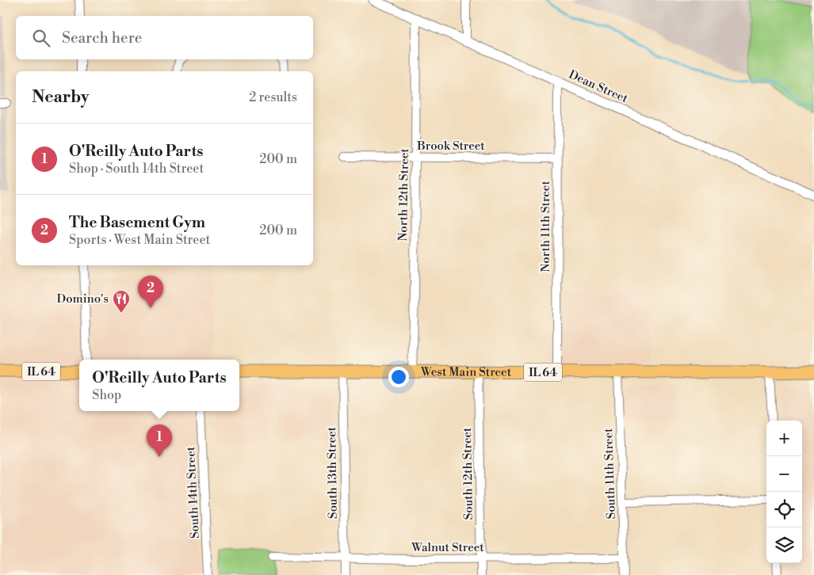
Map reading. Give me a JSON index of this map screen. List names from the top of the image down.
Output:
{
  "streets": {
    "main road": ["IL 64", "West Main Street"],
    "street": [
      "Dean Street",
      "Brook Street",
      "North 12th Street",
      "North 11th Street",
      "South 13th Street",
      "South 12th Street",
      "South 11th Street",
      "South 14th Street",
      "Walnut Street"
    ]
  },
  "crossings": [
    ["Dean Street", "North 12th Street"],
    ["Dean Street", "North 11th Street"],
    ["Brook Street", "North 12th Street"],
    ["Brook Street", "North 11th Street"],
    ["North 12th Street", "West Main Street"],
    ["North 11th Street", "West Main Street"],
    ["West Main Street", "South 13th Street"],
    ["West Main Street", "South 12th Street"],
    ["West Main Street", "South 11th Street"],
    ["South 13th Street", "Walnut Street"],
    ["South 12th Street", "Walnut Street"],
    ["South 11th Street", "Walnut Street"]
  ],
  "places": {
    "restaurant": ["Domino's"]
  },
  "page": {
    "search": "Search here",
    "heading": ["Nearby", "2 results"],
    "list": [
      {
        "mark": "1",
        "name": "O'Reilly Auto Parts",
        "note": "Shop · South 14th Street",
        "value": "200 m"
      },
      {
        "mark": "2",
        "name": "The Basement Gym",
        "note": "Sports · West Main Street",
        "value": "200 m"
      }
    ],
    "pins": ["2", "1"],
    "popup": ["O'Reilly Auto Parts", "Shop"],
    "map_buttons": ["+", "−"]
  }
}
